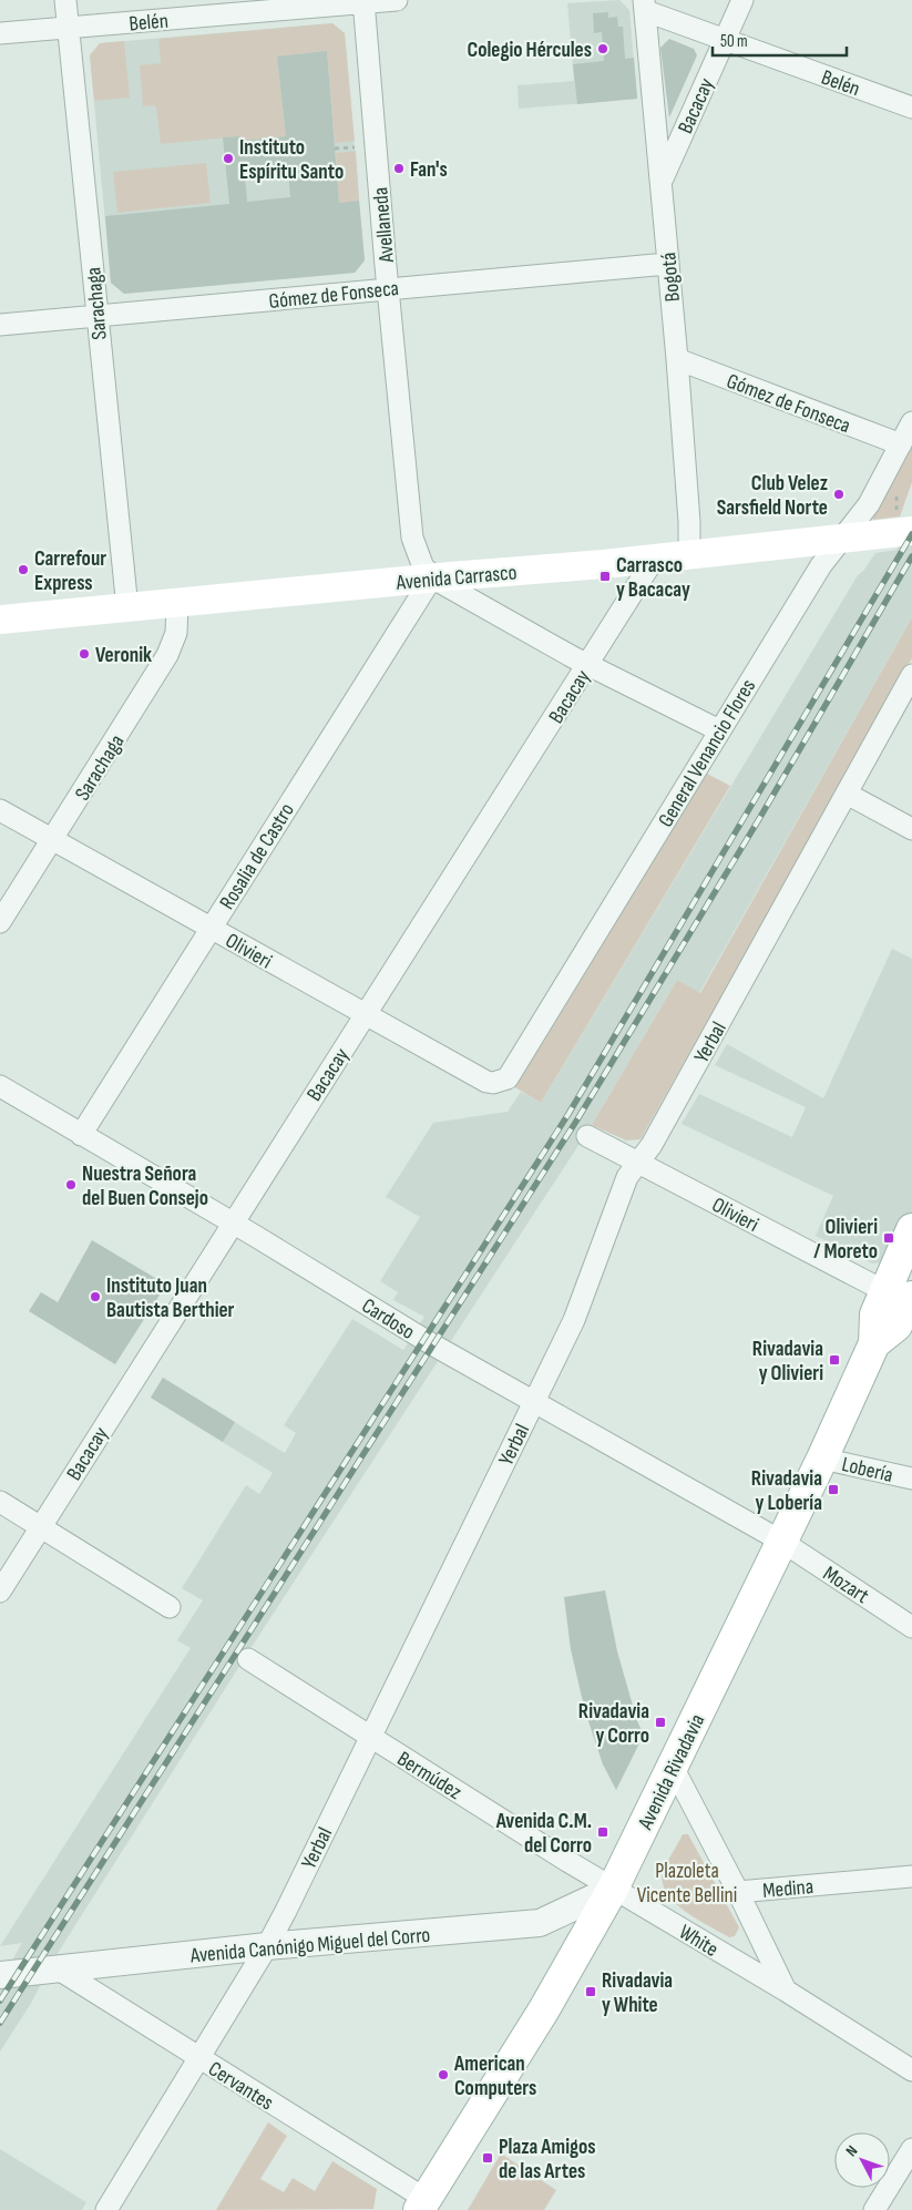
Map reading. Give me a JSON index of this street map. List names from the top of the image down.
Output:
{
  "streets": {
    "main road": ["Avenida Carrasco", "Avenida Rivadavia"],
    "street": [
      "Belén",
      "Bacacay",
      "Avellaneda",
      "Bogotá",
      "Gómez de Fonseca",
      "Sarachaga",
      "General Venancio Flores",
      "Rosalia de Castro",
      "Olivieri",
      "Yerbal",
      "Cardoso",
      "Lobería",
      "Mozart",
      "Bermúdez",
      "Medina",
      "White",
      "Avenida Canónigo Miguel del Corro",
      "Cervantes"
    ]
  },
  "crossings": [
    ["Belén", "Bacacay"],
    ["Belén", "Avellaneda"],
    ["Belén", "Bogotá"],
    ["Belén", "Sarachaga"],
    ["Bacacay", "Bogotá"],
    ["Bacacay", "Avenida Carrasco"],
    ["Bacacay", "Olivieri"],
    ["Bacacay", "Cardoso"],
    ["Avellaneda", "Gómez de Fonseca"],
    ["Avellaneda", "Avenida Carrasco"],
    ["Avellaneda", "Rosalia de Castro"],
    ["Bogotá", "Gómez de Fonseca"],
    ["Bogotá", "Avenida Carrasco"],
    ["Gómez de Fonseca", "Sarachaga"],
    ["Gómez de Fonseca", "General Venancio Flores"],
    ["Sarachaga", "Avenida Carrasco"],
    ["Sarachaga", "Olivieri"],
    ["Avenida Carrasco", "General Venancio Flores"],
    ["Avenida Carrasco", "Rosalia de Castro"],
    ["General Venancio Flores", "Olivieri"],
    ["Rosalia de Castro", "Olivieri"],
    ["Rosalia de Castro", "Cardoso"],
    ["Olivieri", "Yerbal"],
    ["Olivieri", "Avenida Rivadavia"],
    ["Yerbal", "Cardoso"],
    ["Yerbal", "Bermúdez"],
    ["Yerbal", "Avenida Canónigo Miguel del Corro"],
    ["Yerbal", "Cervantes"],
    ["Cardoso", "Mozart"],
    ["Cardoso", "Avenida Rivadavia"],
    ["Lobería", "Avenida Rivadavia"],
    ["Mozart", "Avenida Rivadavia"],
    ["Avenida Rivadavia", "Bermúdez"],
    ["Avenida Rivadavia", "Medina"],
    ["Avenida Rivadavia", "White"],
    ["Avenida Rivadavia", "Avenida Canónigo Miguel del Corro"],
    ["Avenida Rivadavia", "Cervantes"],
    ["Bermúdez", "White"],
    ["Bermúdez", "Avenida Canónigo Miguel del Corro"],
    ["White", "Avenida Canónigo Miguel del Corro"],
    ["Avenida Canónigo Miguel del Corro", "Cervantes"]
  ],
  "parks": ["Plazoleta Vicente Bellini"],
  "places": {
    "other": [
      "Colegio Hércules",
      "Instituto Espíritu Santo",
      "Fan's",
      "Club Velez Sarsfield Norte",
      "Carrefour Express",
      "Veronik",
      "Nuestra Señora del Buen Consejo",
      "Instituto Juan Bautista Berthier",
      "American Computers"
    ],
    "transit": [
      "Carrasco y Bacacay",
      "Olivieri / Moreto",
      "Rivadavia y Olivieri",
      "Rivadavia y Lobería",
      "Rivadavia y Corro",
      "Avenida C.M. del Corro",
      "Rivadavia y White",
      "Plaza Amigos de las Artes"
    ]
  },
  "scale_bar": "50 m",
  "north": "top left"
}
